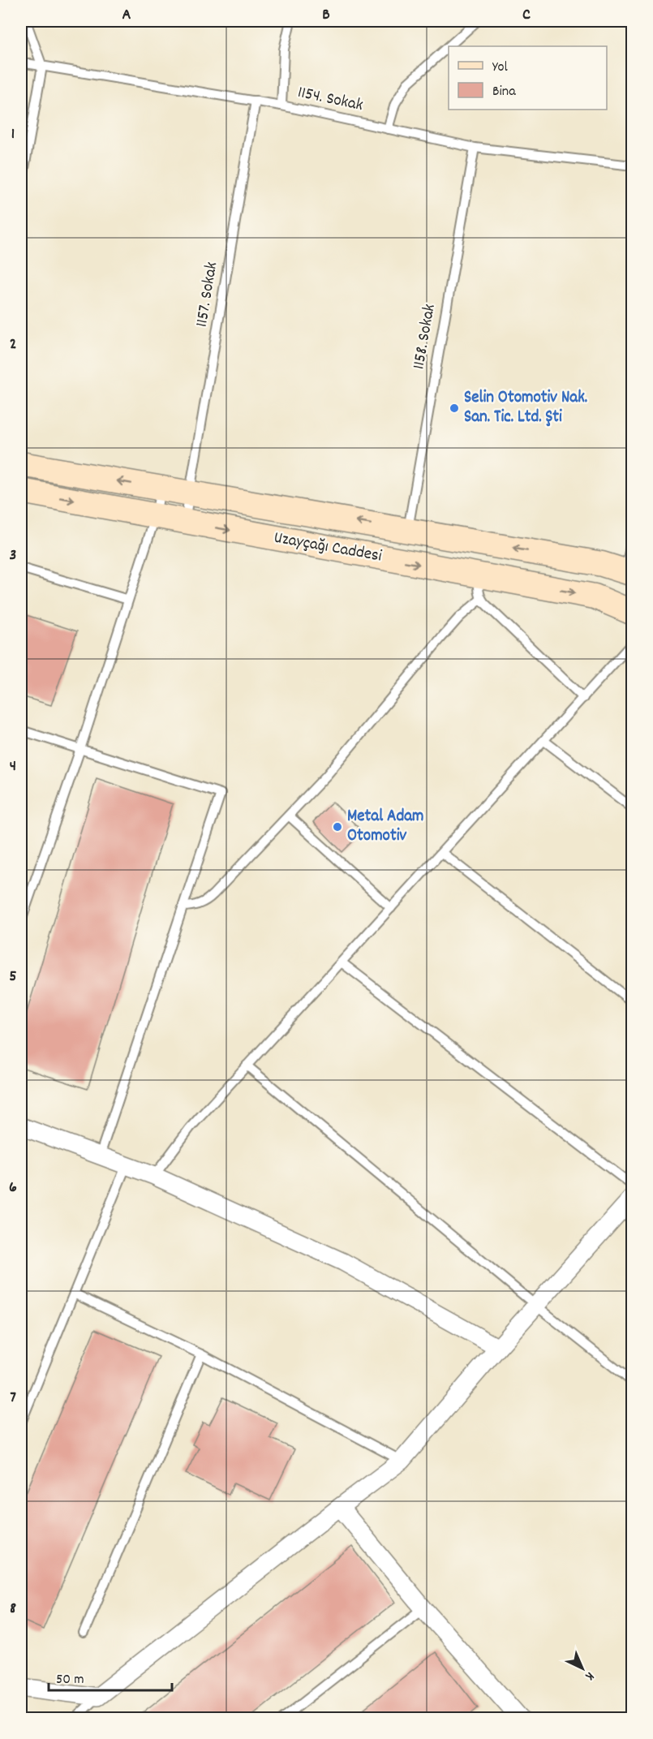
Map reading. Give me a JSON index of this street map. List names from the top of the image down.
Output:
{
  "streets": {
    "main road": ["Uzayçağı Caddesi"],
    "lane": ["1154. Sokak", "1157. Sokak", "1158. Sokak"]
  },
  "crossings": [
    ["1154. Sokak", "1157. Sokak"],
    ["1154. Sokak", "1158. Sokak"],
    ["1157. Sokak", "Uzayçağı Caddesi"],
    ["1158. Sokak", "Uzayçağı Caddesi"]
  ],
  "places": ["Selin Otomotiv Nak. San. Tic. Ltd. Şti", "Metal Adam Otomotiv"],
  "legend": ["Yol", "Bina"],
  "scale_bar": "50 m",
  "north": "bottom right",
  "grid": {
    "columns": ["A", "B", "C"],
    "rows": [
      "1",
      "2",
      "3",
      "4",
      "5",
      "6",
      "7",
      "8"
    ]
  }
}
